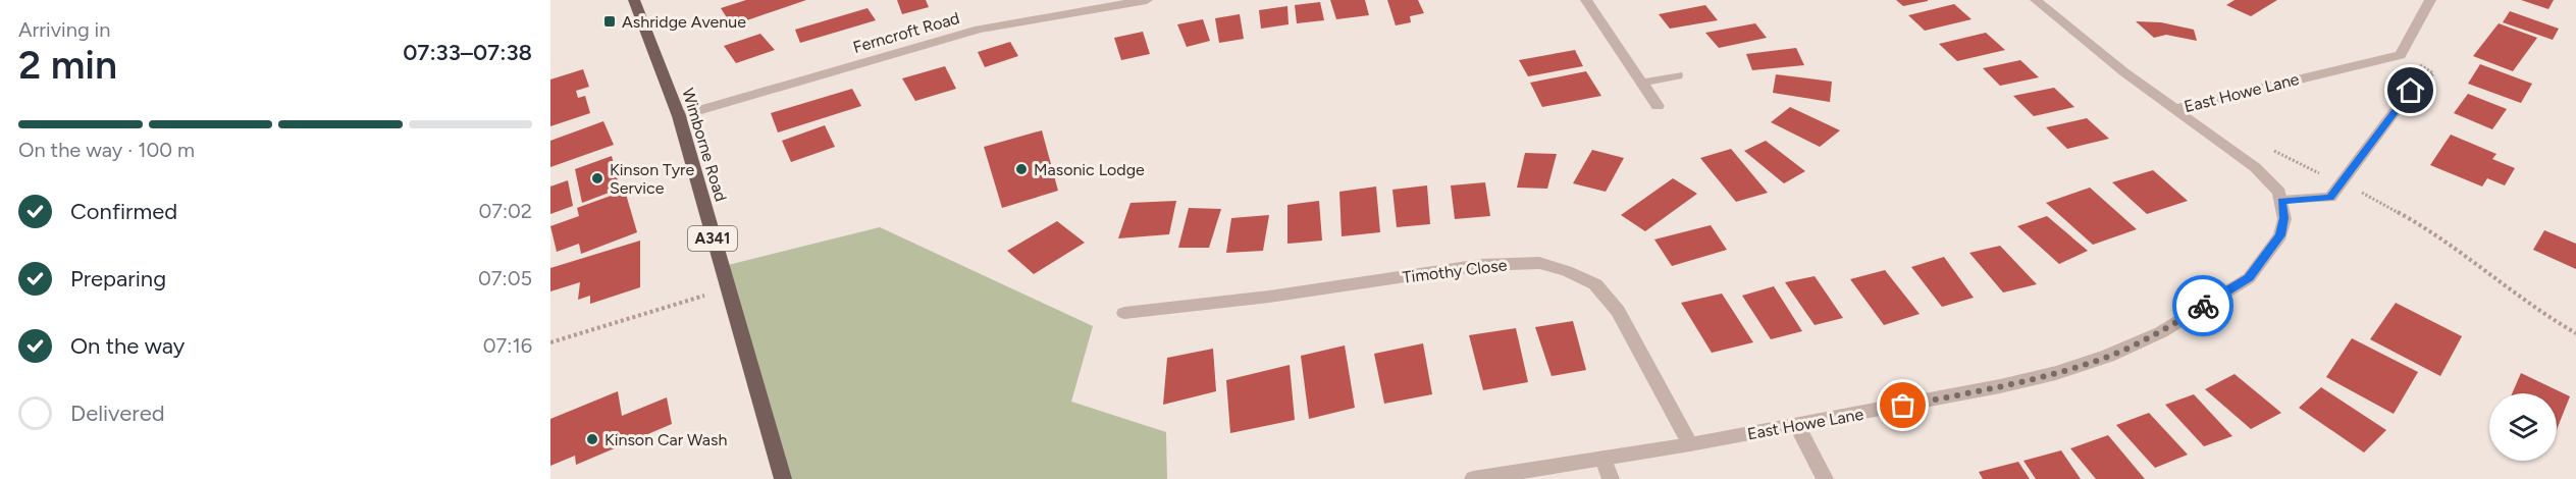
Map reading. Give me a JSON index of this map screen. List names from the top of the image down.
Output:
{
  "streets": {
    "main road": ["Wimborne Road", "A341"],
    "street": ["Ferncroft Road", "East Howe Lane", "Timothy Close"]
  },
  "crossings": [
    ["Ferncroft Road", "Wimborne Road"],
    ["East Howe Lane", "Timothy Close"]
  ],
  "places": {
    "transit": ["Ashridge Avenue"],
    "other": ["Masonic Lodge", "Kinson Tyre Service", "Kinson Car Wash"]
  },
  "page": {
    "heading": ["2 min", "Arriving in", "07:33–07:38"],
    "bar": "On the way · 100 m",
    "list": [
      ["Confirmed", "07:02"],
      ["Preparing", "07:05"],
      ["On the way", "07:16"],
      "Delivered"
    ]
  }
}
